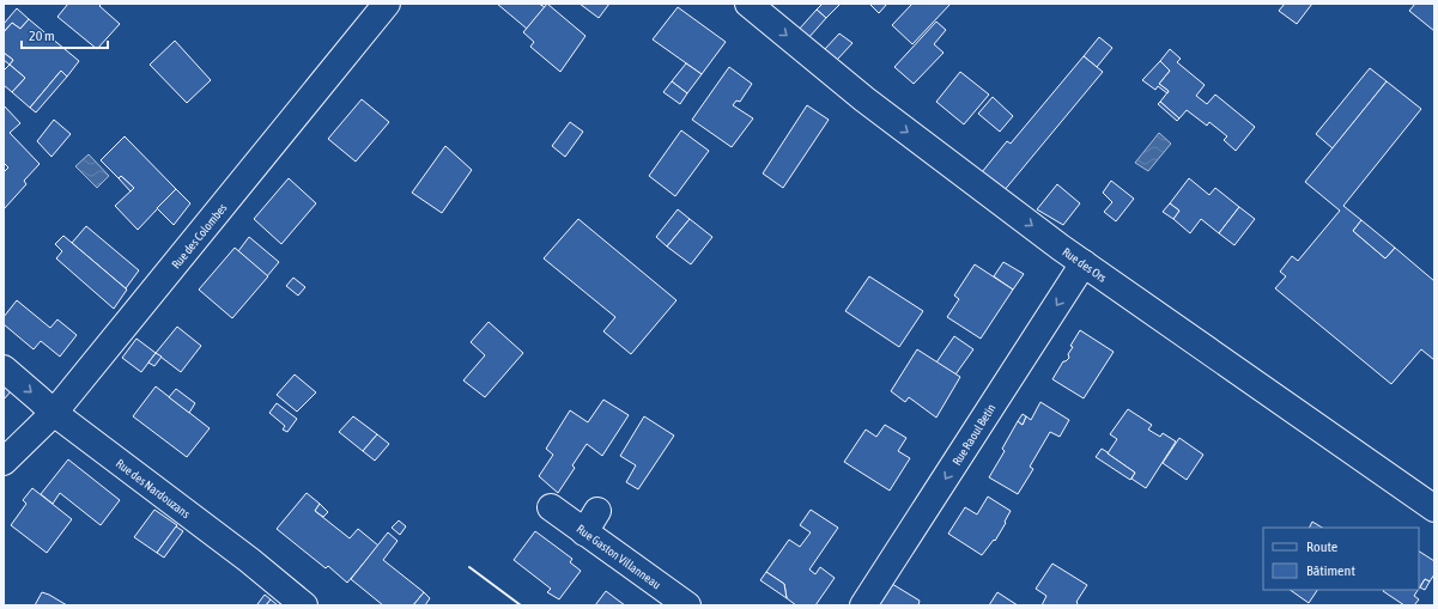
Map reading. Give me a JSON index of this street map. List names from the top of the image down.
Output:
{
  "streets": {
    "street": [
      "Rue des Colombes",
      "Rue des Ors",
      "Rue Raoul Betin",
      "Rue des Nardouzans",
      "Rue Gaston Villanneau"
    ]
  },
  "crossings": [
    ["Rue des Colombes", "Rue des Nardouzans"],
    ["Rue des Ors", "Rue Raoul Betin"]
  ],
  "one_way": ["Rue des Ors", "Rue Raoul Betin"],
  "legend": ["Route", "Bâtiment"],
  "scale_bar": "20 m"
}
